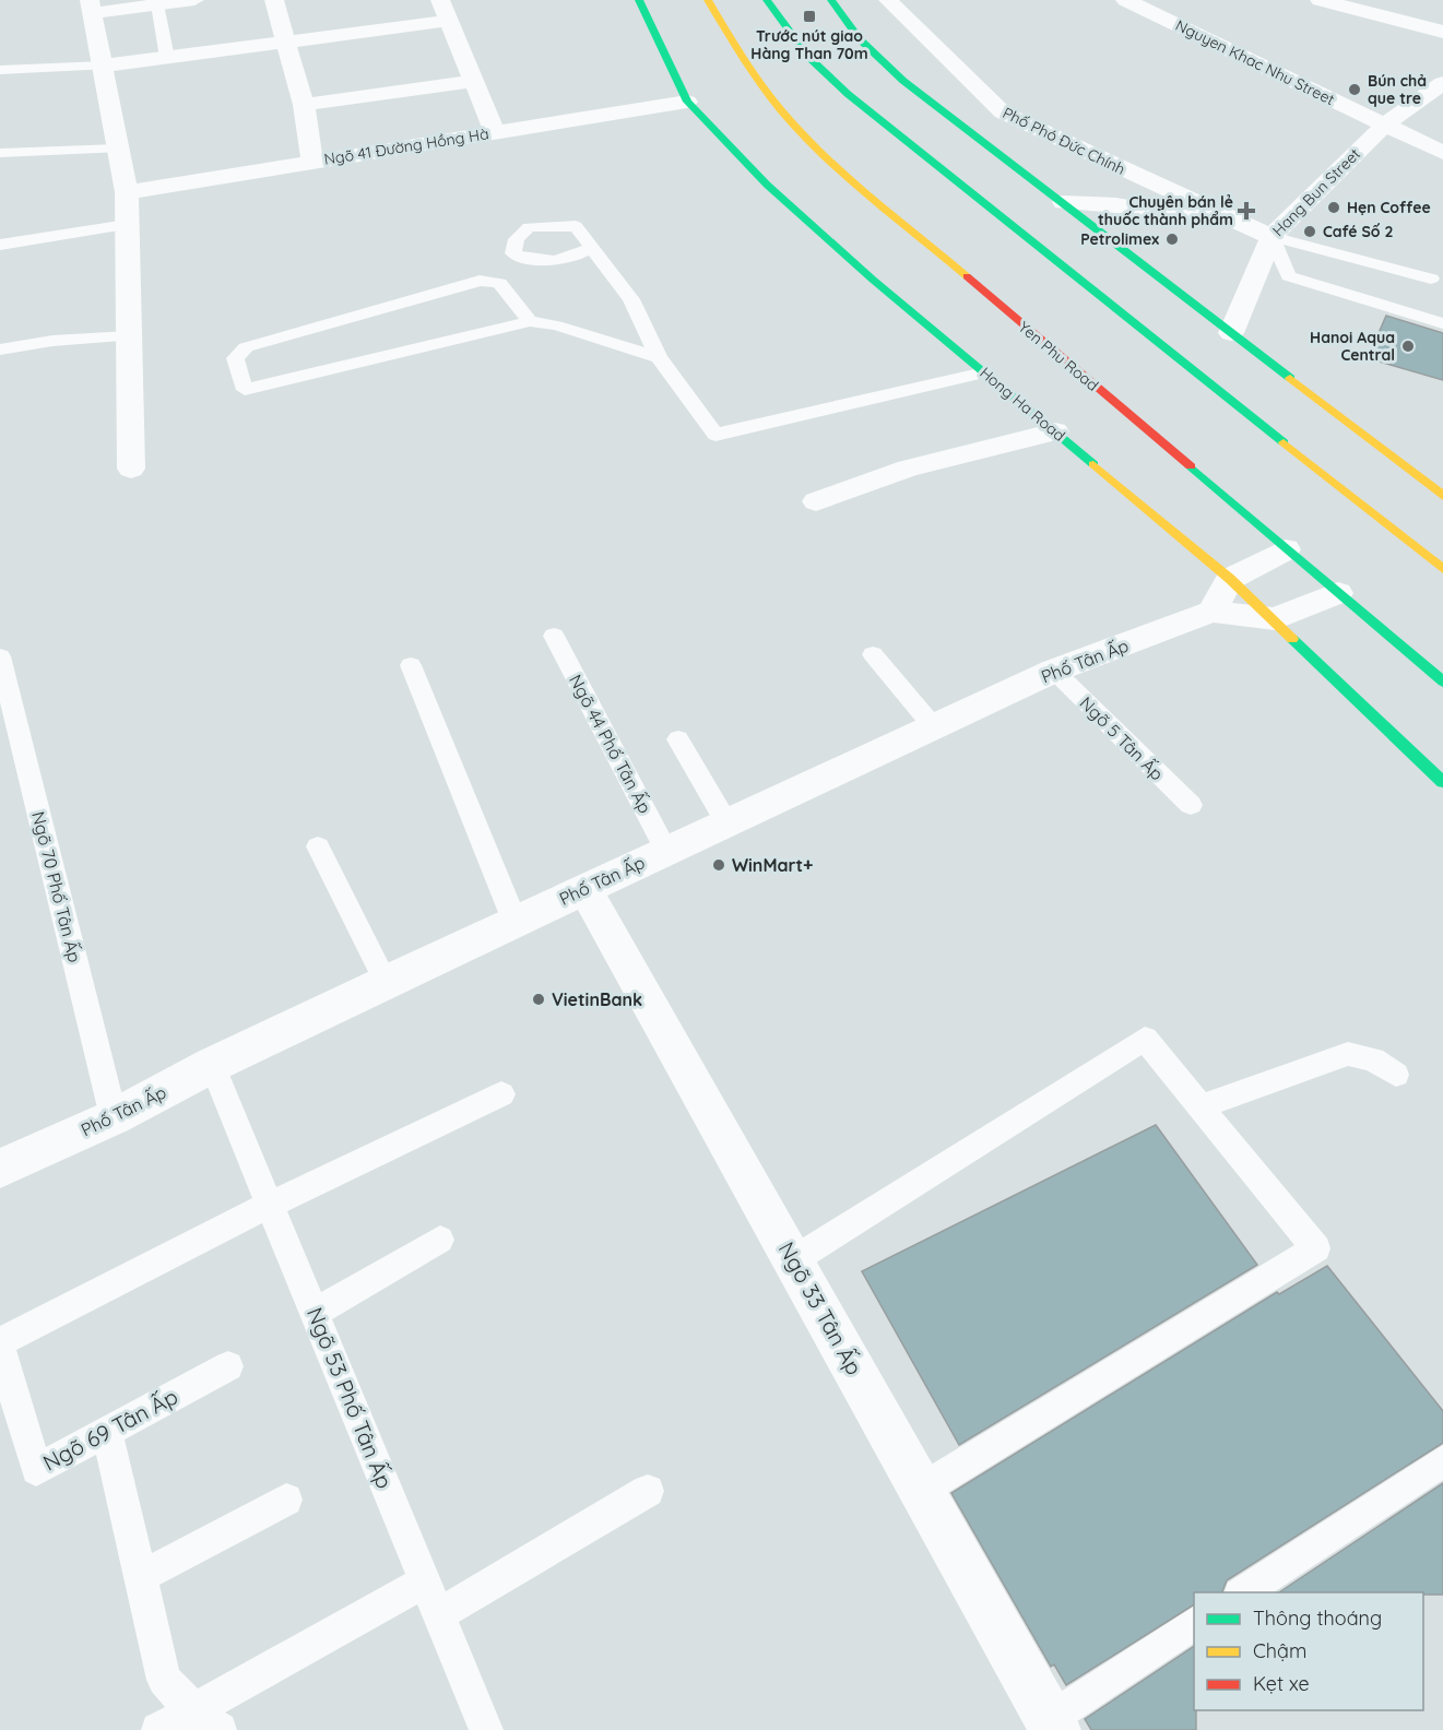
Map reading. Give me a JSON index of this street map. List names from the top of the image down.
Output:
{
  "streets": {
    "main road": ["Yen Phu Road", "Hong Ha Road"],
    "street": [
      "Nguyen Khac Nhu Street",
      "Phố Phó Đức Chính",
      "Ngõ 41 Đường Hồng Hà",
      "Hang Bun Street",
      "Phố Tân Ấp",
      "Ngõ 33 Tân Ấp"
    ],
    "lane": [
      "Ngõ 5 Tân Ấp",
      "Ngõ 44 Phố Tân Ấp",
      "Ngõ 70 Phố Tân Ấp",
      "Ngõ 53 Phố Tân Ấp",
      "Ngõ 69 Tân Ấp"
    ]
  },
  "crossings": [
    ["Nguyen Khac Nhu Street", "Hang Bun Street"],
    ["Phố Phó Đức Chính", "Hang Bun Street"],
    ["Ngõ 41 Đường Hồng Hà", "Hong Ha Road"],
    ["Yen Phu Road", "Phố Tân Ấp"],
    ["Hong Ha Road", "Phố Tân Ấp"],
    ["Phố Tân Ấp", "Ngõ 5 Tân Ấp"],
    ["Phố Tân Ấp", "Ngõ 44 Phố Tân Ấp"],
    ["Phố Tân Ấp", "Ngõ 70 Phố Tân Ấp"],
    ["Phố Tân Ấp", "Ngõ 33 Tân Ấp"],
    ["Phố Tân Ấp", "Ngõ 53 Phố Tân Ấp"]
  ],
  "places": {
    "transit": ["Trước nút giao Hàng Than 70m"],
    "other": [
      "Bún chả que tre",
      "Hẹn Coffee",
      "Café Số 2",
      "Petrolimex",
      "Hanoi Aqua Central",
      "WinMart+",
      "VietinBank"
    ],
    "health": ["Chuyên bán lẻ thuốc thành phẩm"]
  },
  "legend": ["Thông thoáng", "Chậm", "Kẹt xe"]
}
